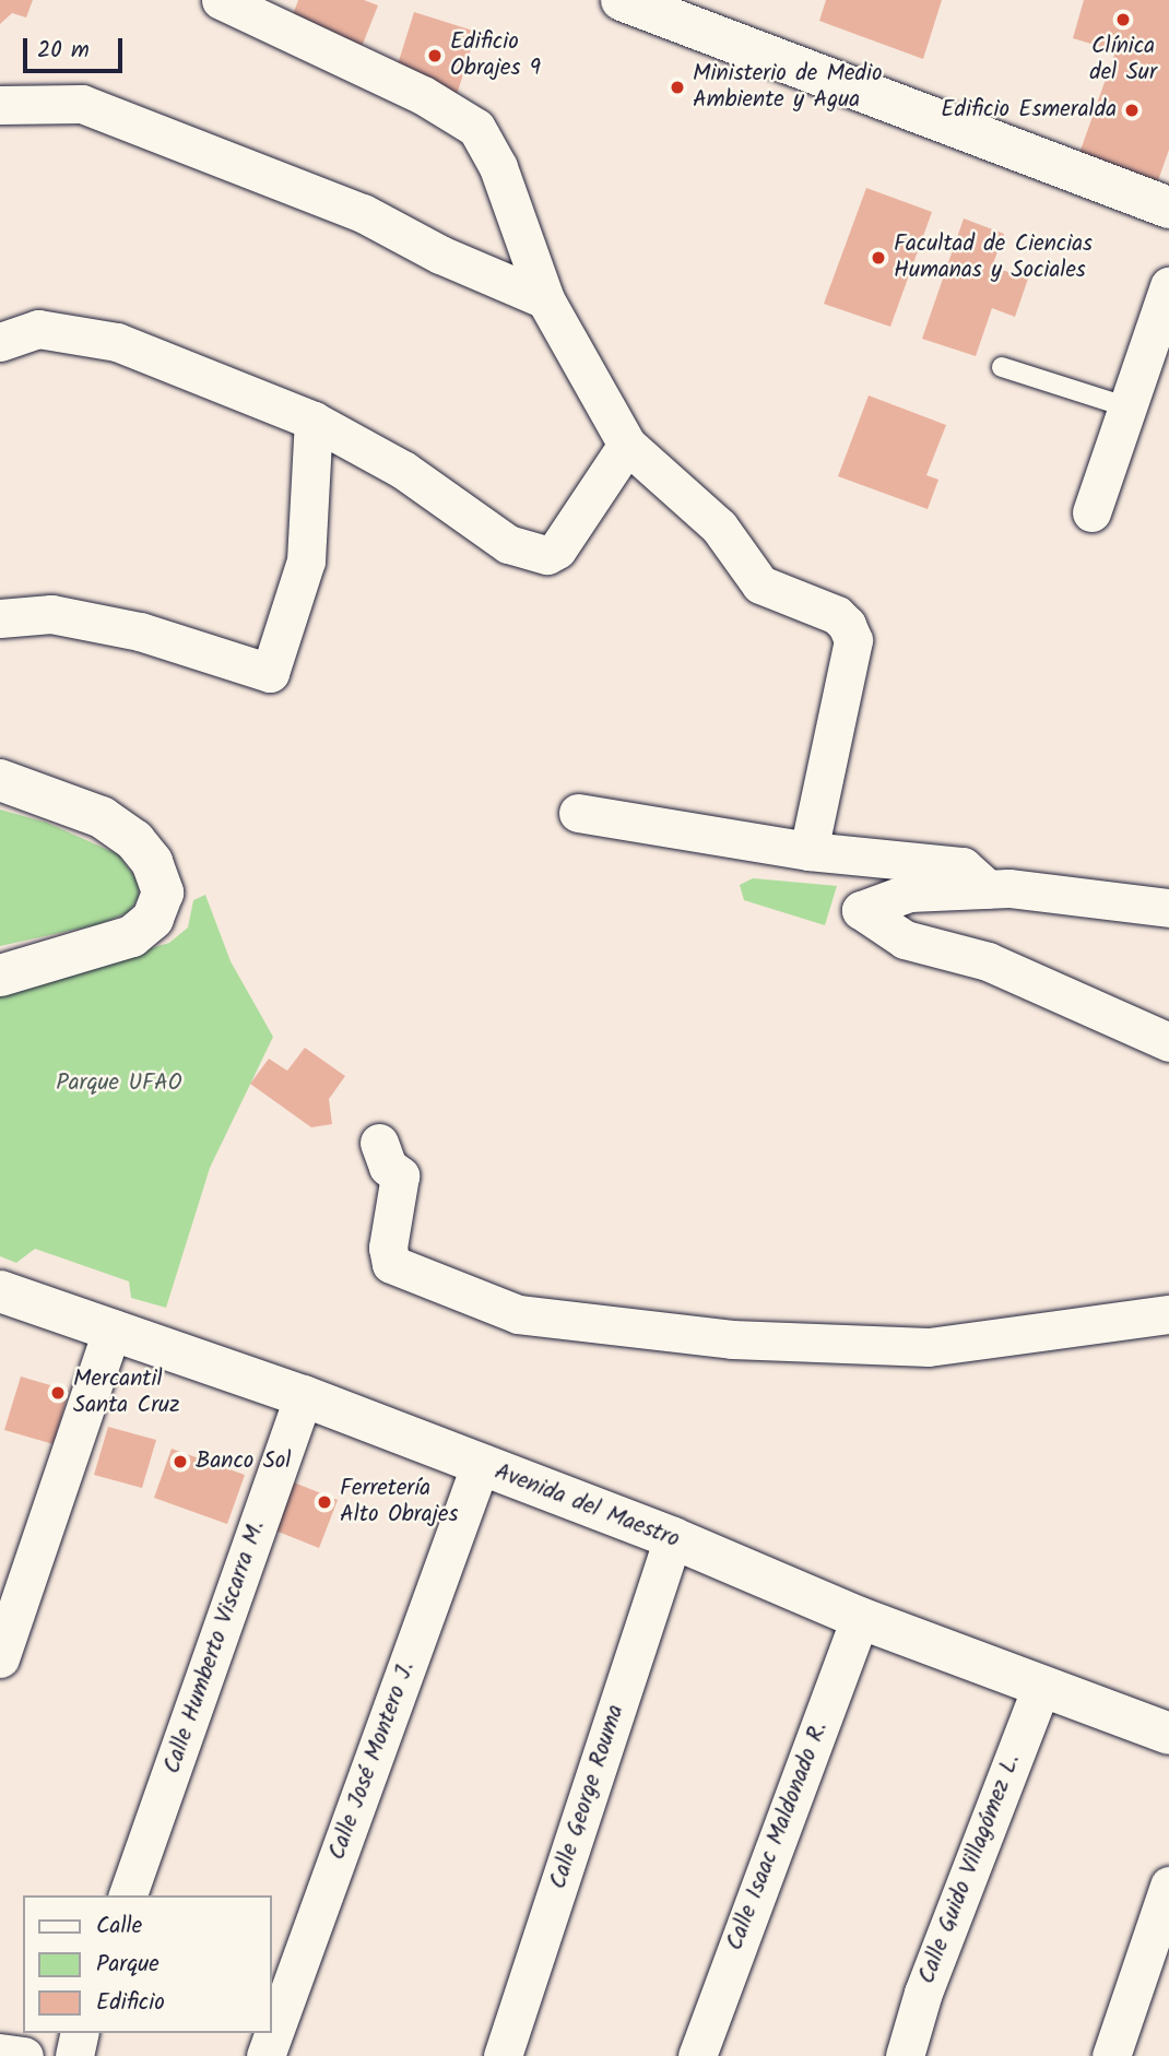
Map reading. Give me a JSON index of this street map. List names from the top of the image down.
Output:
{
  "streets": {
    "main road": ["Avenida del Maestro"],
    "street": [
      "Calle Humberto Viscarra M.",
      "Calle José Montero J.",
      "Calle George Rouma",
      "Calle Isaac Maldonado R.",
      "Calle Guido Villagómez L."
    ]
  },
  "crossings": [
    ["Avenida del Maestro", "Calle Humberto Viscarra M."],
    ["Avenida del Maestro", "Calle José Montero J."],
    ["Avenida del Maestro", "Calle George Rouma"],
    ["Avenida del Maestro", "Calle Isaac Maldonado R."],
    ["Avenida del Maestro", "Calle Guido Villagómez L."]
  ],
  "parks": ["Parque UFAO"],
  "places": [
    "Clínica del Sur",
    "Edificio Obrajes 9",
    "Ministerio de Medio Ambiente y Agua",
    "Edificio Esmeralda",
    "Facultad de Ciencias Humanas y Sociales",
    "Mercantil Santa Cruz",
    "Banco Sol",
    "Ferretería Alto Obrajes"
  ],
  "legend": ["Calle", "Parque", "Edificio"],
  "scale_bar": "20 m"
}
